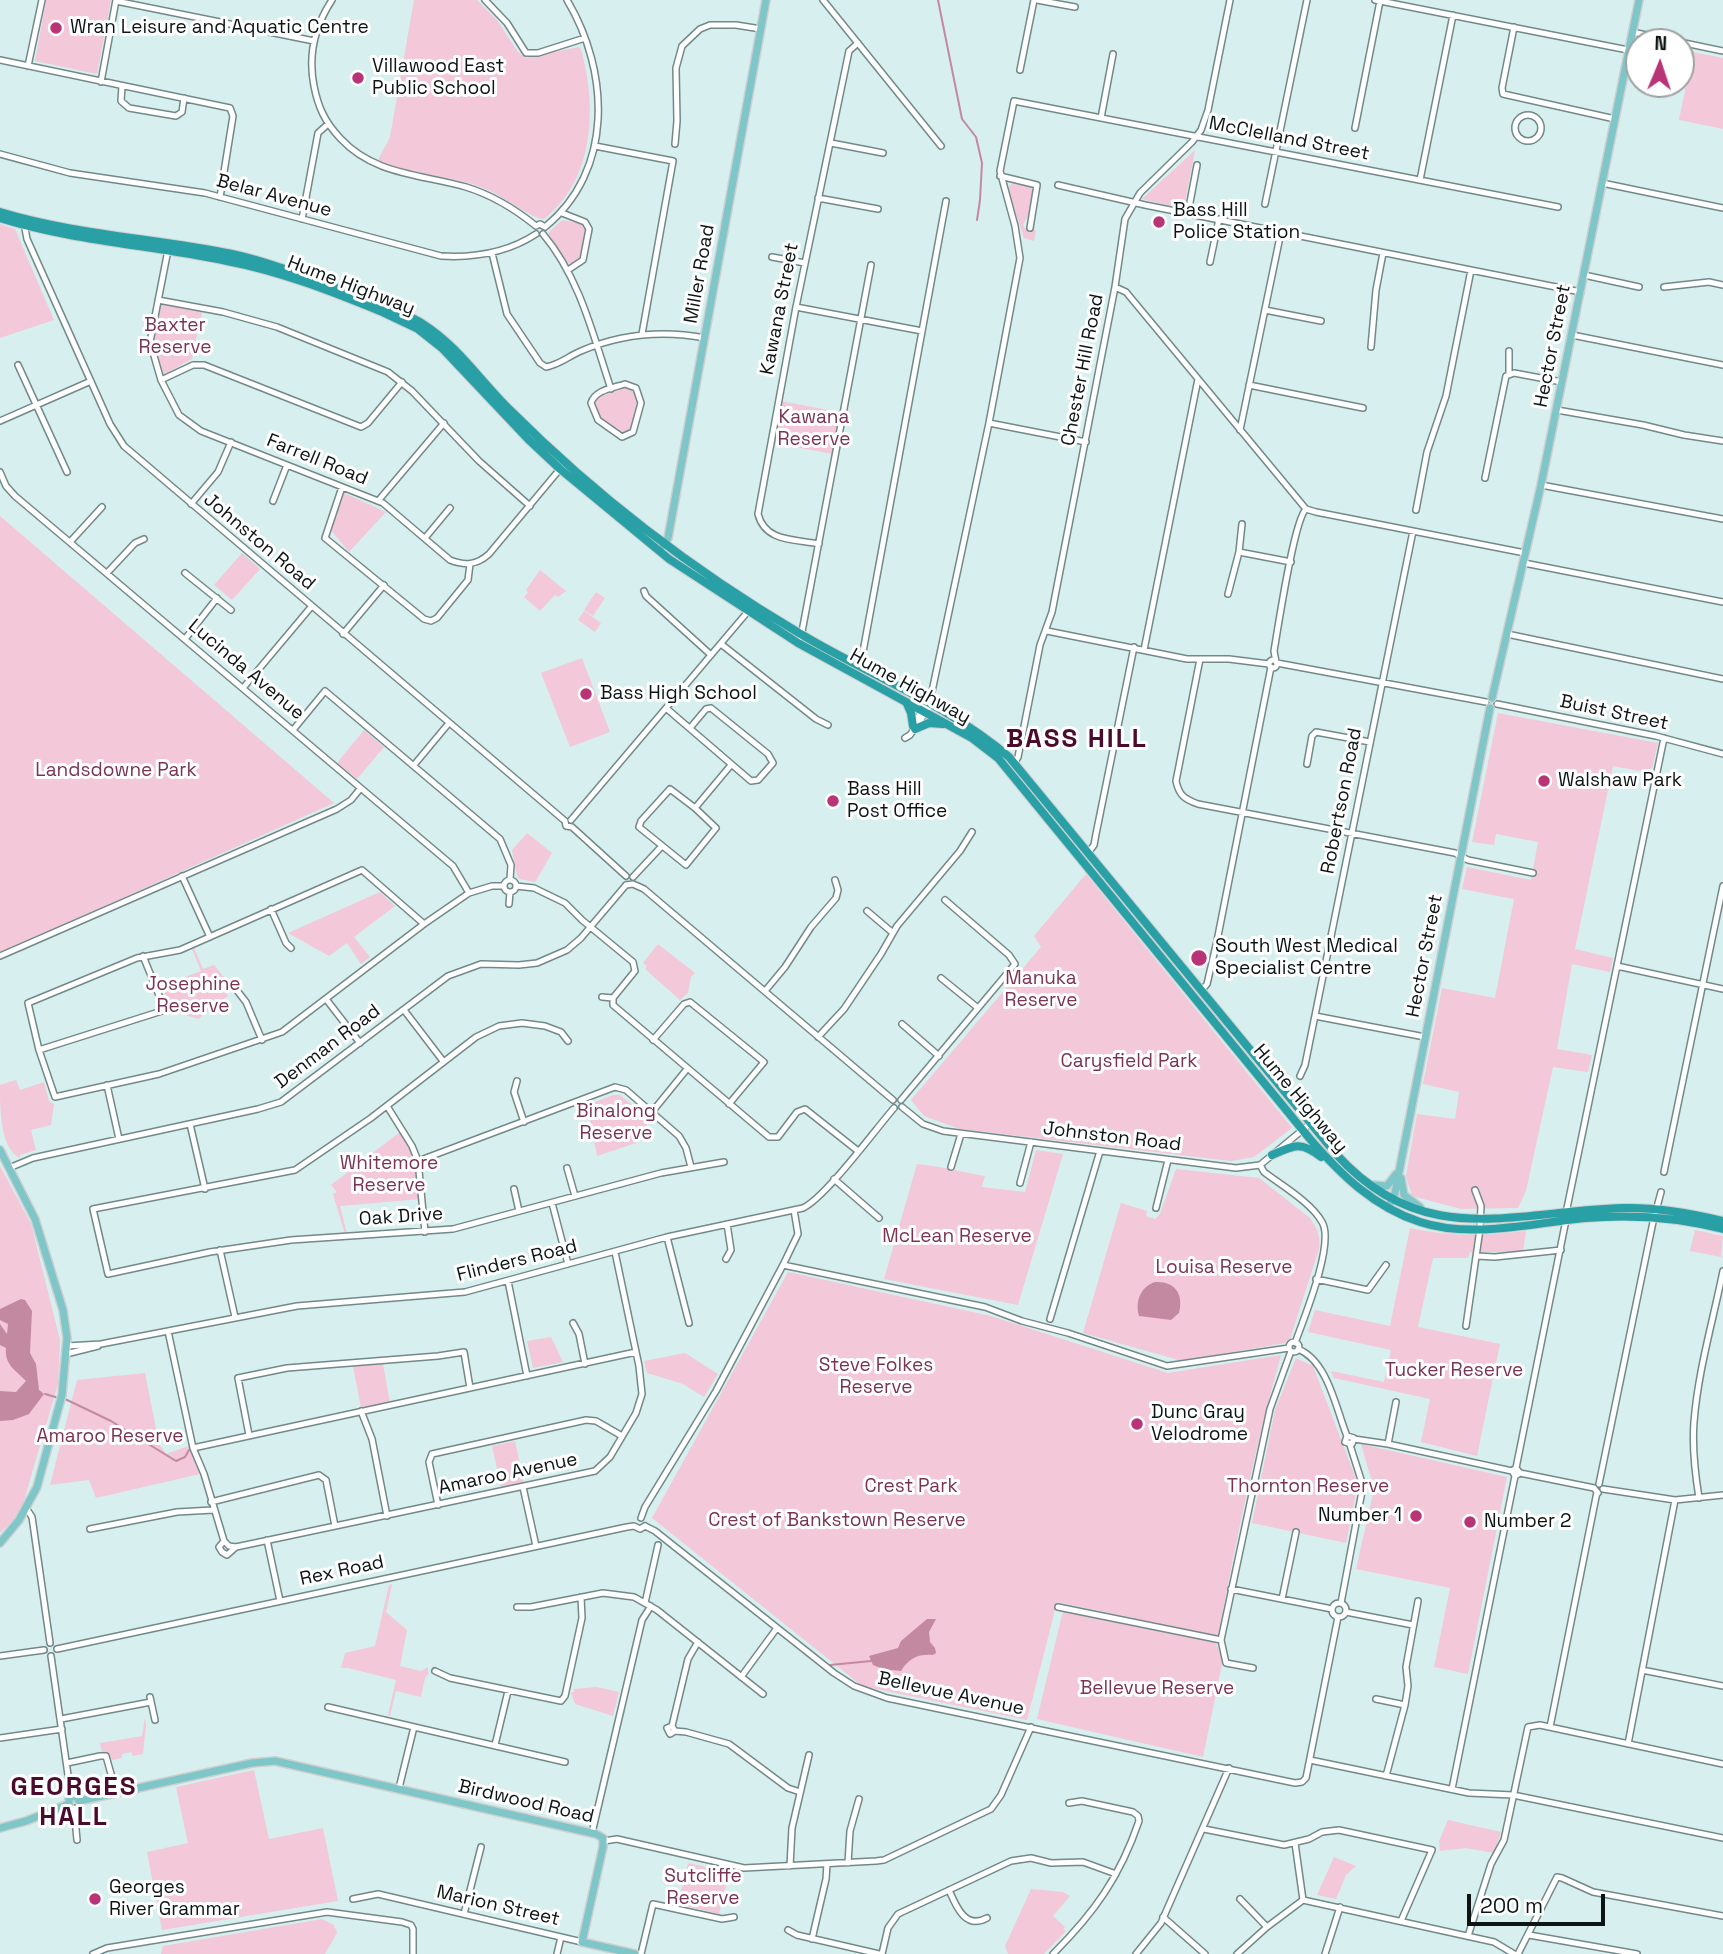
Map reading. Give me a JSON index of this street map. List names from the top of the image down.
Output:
{
  "streets": {
    "highway": ["Hume Highway"],
    "main road": [
      "Miller Road",
      "Hector Street",
      "Birdwood Road",
      "Marion Street"
    ],
    "street": [
      "McClelland Street",
      "Belar Avenue",
      "Kawana Street",
      "Chester Hill Road",
      "Farrell Road",
      "Johnston Road",
      "Lucinda Avenue",
      "Buist Street",
      "Robertson Road",
      "Denman Road",
      "Oak Drive",
      "Flinders Road",
      "Amaroo Avenue",
      "Rex Road",
      "Bellevue Avenue"
    ]
  },
  "crossings": [
    ["McClelland Street", "Chester Hill Road"],
    ["Miller Road", "Hume Highway"],
    ["Hume Highway", "Hector Street"],
    ["Hume Highway", "Chester Hill Road"],
    ["Hume Highway", "Farrell Road"],
    ["Hume Highway", "Johnston Road"],
    ["Hector Street", "Buist Street"],
    ["Chester Hill Road", "Buist Street"],
    ["Buist Street", "Robertson Road"],
    ["Flinders Road", "Amaroo Avenue"],
    ["Rex Road", "Bellevue Avenue"],
    ["Bellevue Avenue", "Birdwood Road"]
  ],
  "districts": ["BASS HILL", "GEORGES HALL"],
  "parks": [
    "Baxter Reserve",
    "Kawana Reserve",
    "Landsdowne Park",
    "Manuka Reserve",
    "Josephine Reserve",
    "Carysfield Park",
    "Binalong Reserve",
    "Whitemore Reserve",
    "McLean Reserve",
    "Louisa Reserve",
    "Steve Folkes Reserve",
    "Tucker Reserve",
    "Amaroo Reserve",
    "Crest Park",
    "Thornton Reserve",
    "Crest of Bankstown Reserve",
    "Bellevue Reserve",
    "Sutcliffe Reserve"
  ],
  "places": [
    "Wran Leisure and Aquatic Centre",
    "Villawood East Public School",
    "Bass Hill Police Station",
    "Bass High School",
    "Walshaw Park",
    "Bass Hill Post Office",
    "South West Medical Specialist Centre",
    "Dunc Gray Velodrome",
    "Number 1",
    "Number 2",
    "Georges River Grammar"
  ],
  "scale_bar": "200 m",
  "north": "top"
}
